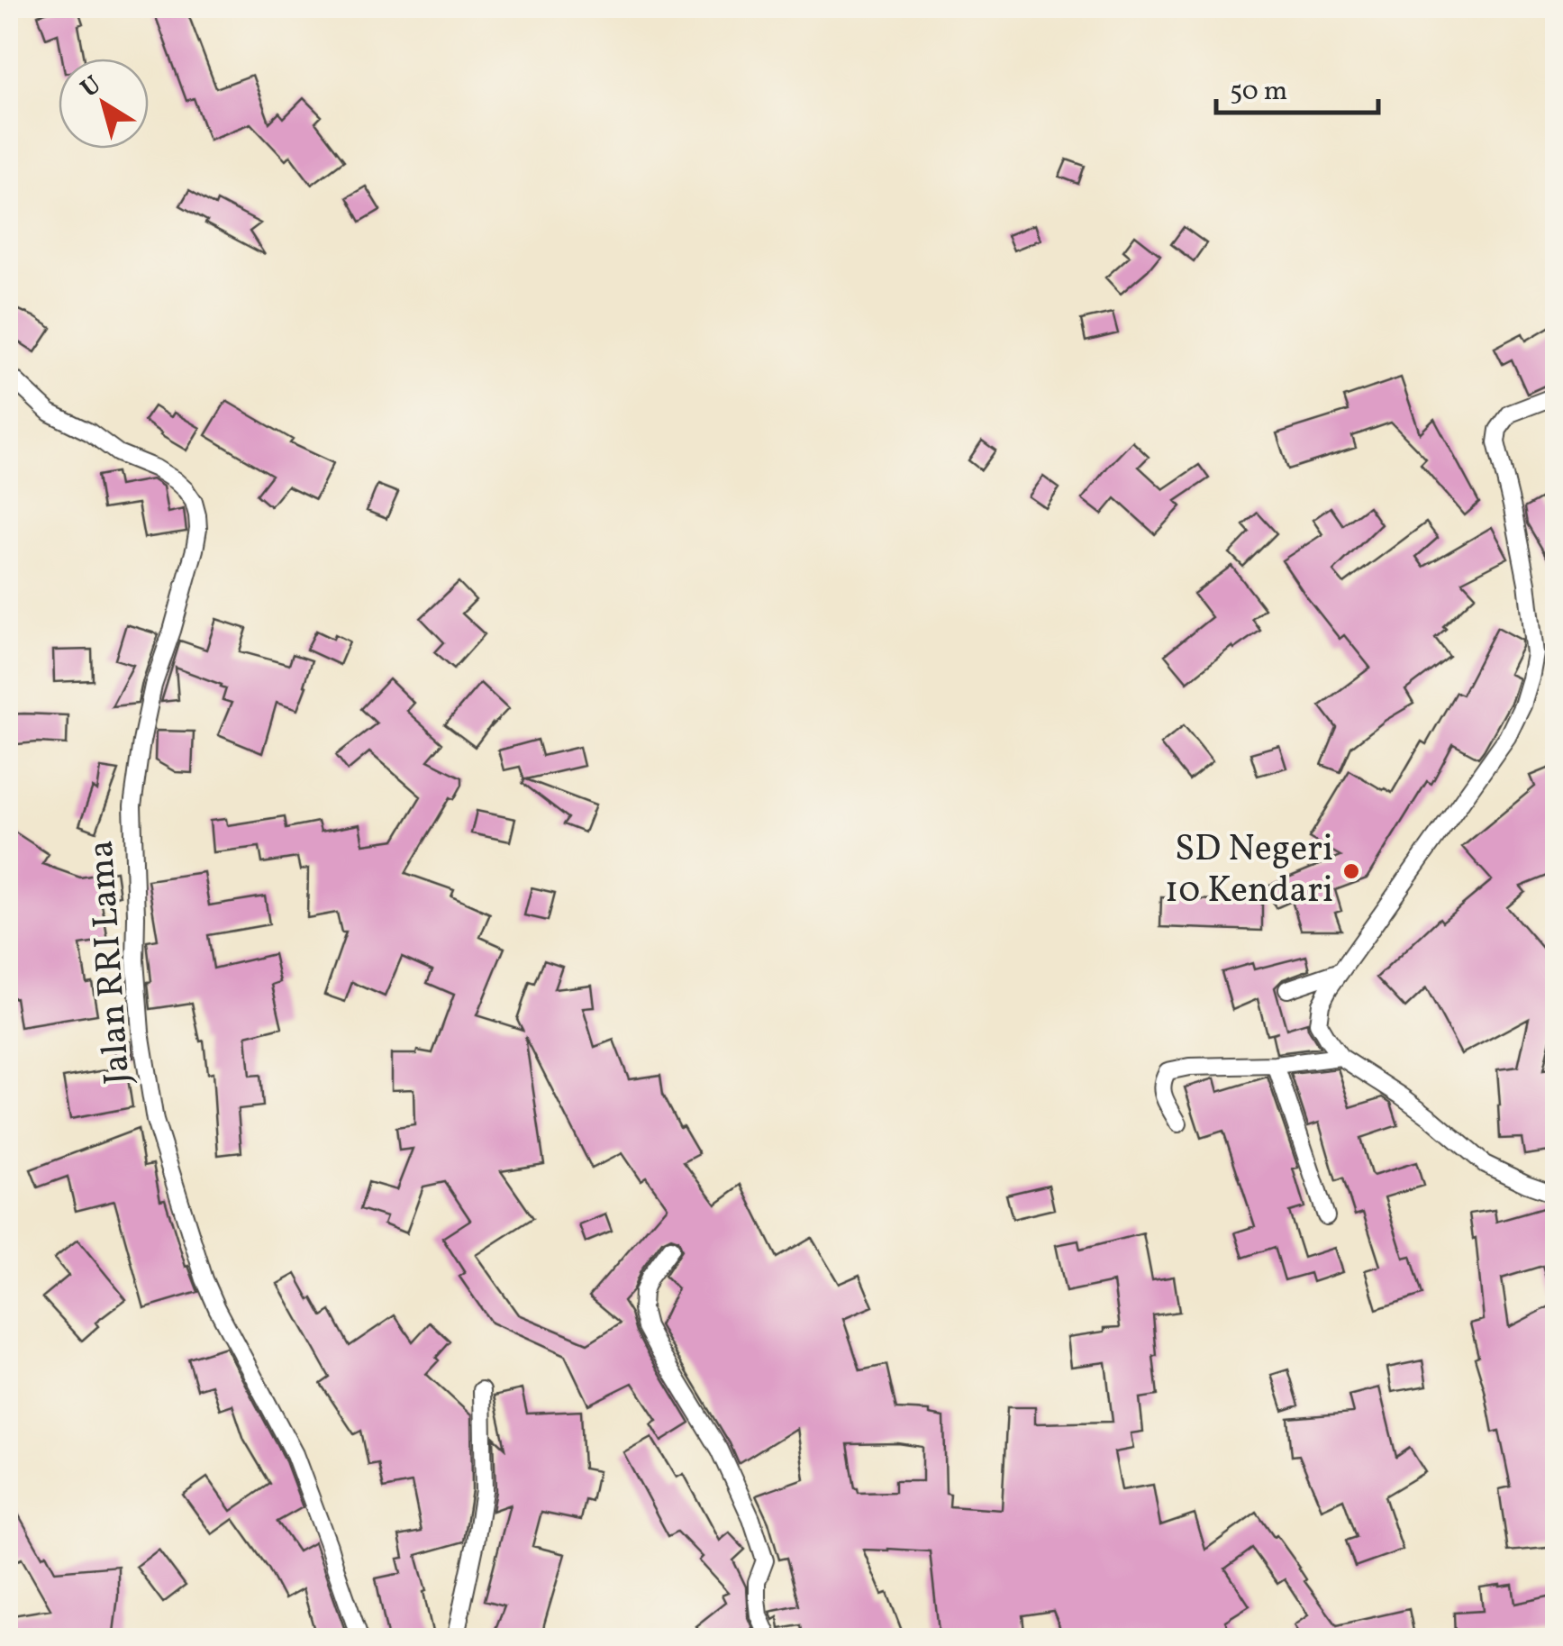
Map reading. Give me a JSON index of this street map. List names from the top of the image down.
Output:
{
  "streets": {
    "street": ["Jalan RRI Lama"]
  },
  "places": ["SD Negeri 10 Kendari"],
  "scale_bar": "50 m",
  "north": "top left"
}
